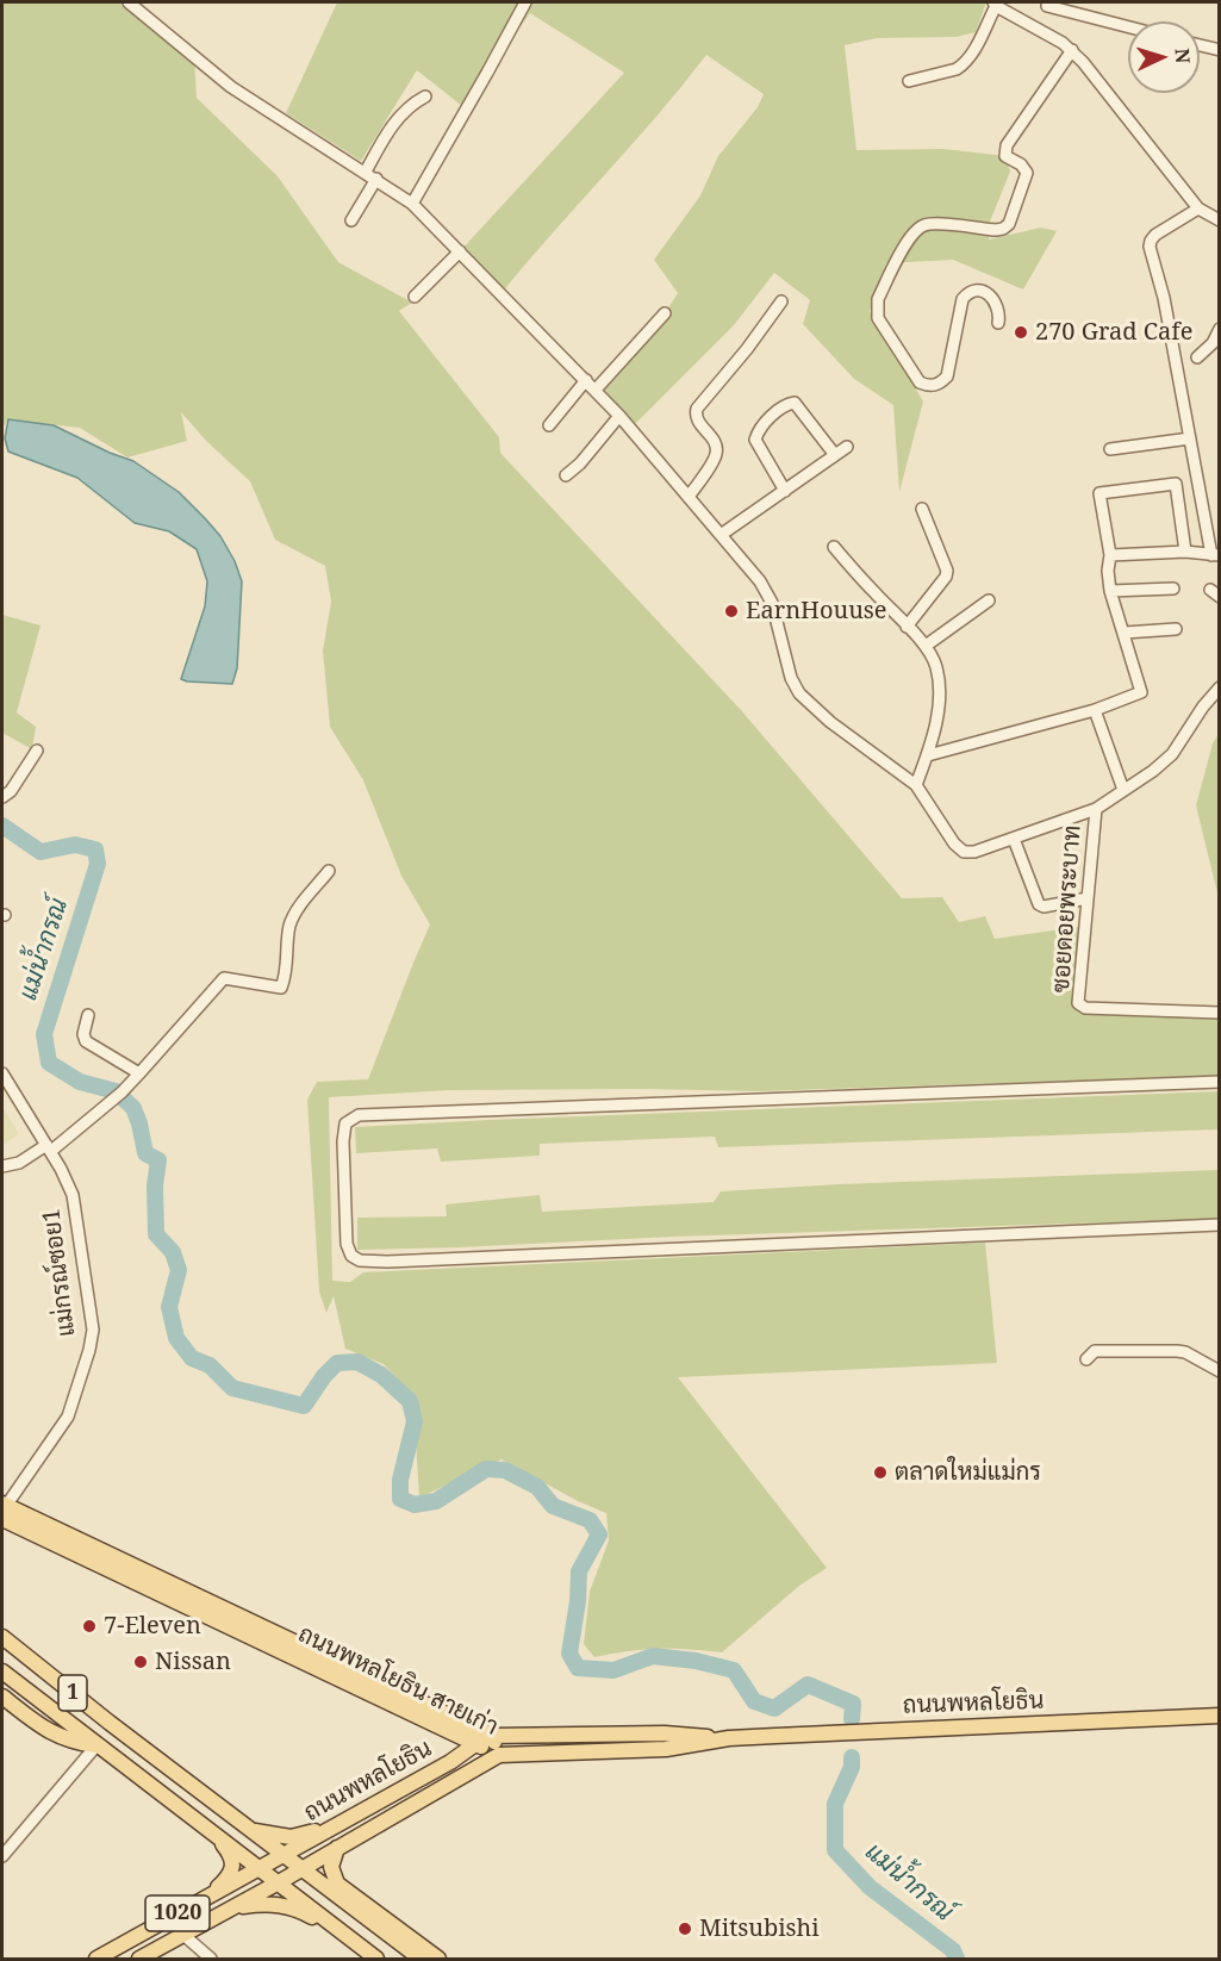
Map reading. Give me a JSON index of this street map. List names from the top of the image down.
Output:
{
  "streets": {
    "main road": [
      "ถนนพหลโยธิน สายเก่า",
      "1",
      "ถนนพหลโยธิน",
      "1020"
    ],
    "street": ["ซอยดอยพระบาท", "แม่กรณ์ซอย1"]
  },
  "crossings": [
    ["แม่กรณ์ซอย1", "ถนนพหลโยธิน สายเก่า"],
    ["ถนนพหลโยธิน สายเก่า", "ถนนพหลโยธิน"],
    ["1", "ถนนพหลโยธิน"],
    ["1", "1020"],
    ["ถนนพหลโยธิน", "1020"]
  ],
  "water": ["แม่น้ำกรณ์"],
  "places": [
    "270 Grad Cafe",
    "EarnHouuse",
    "ตลาดใหม่แม่กร",
    "7-Eleven",
    "Nissan",
    "Mitsubishi"
  ],
  "north": "right"
}
